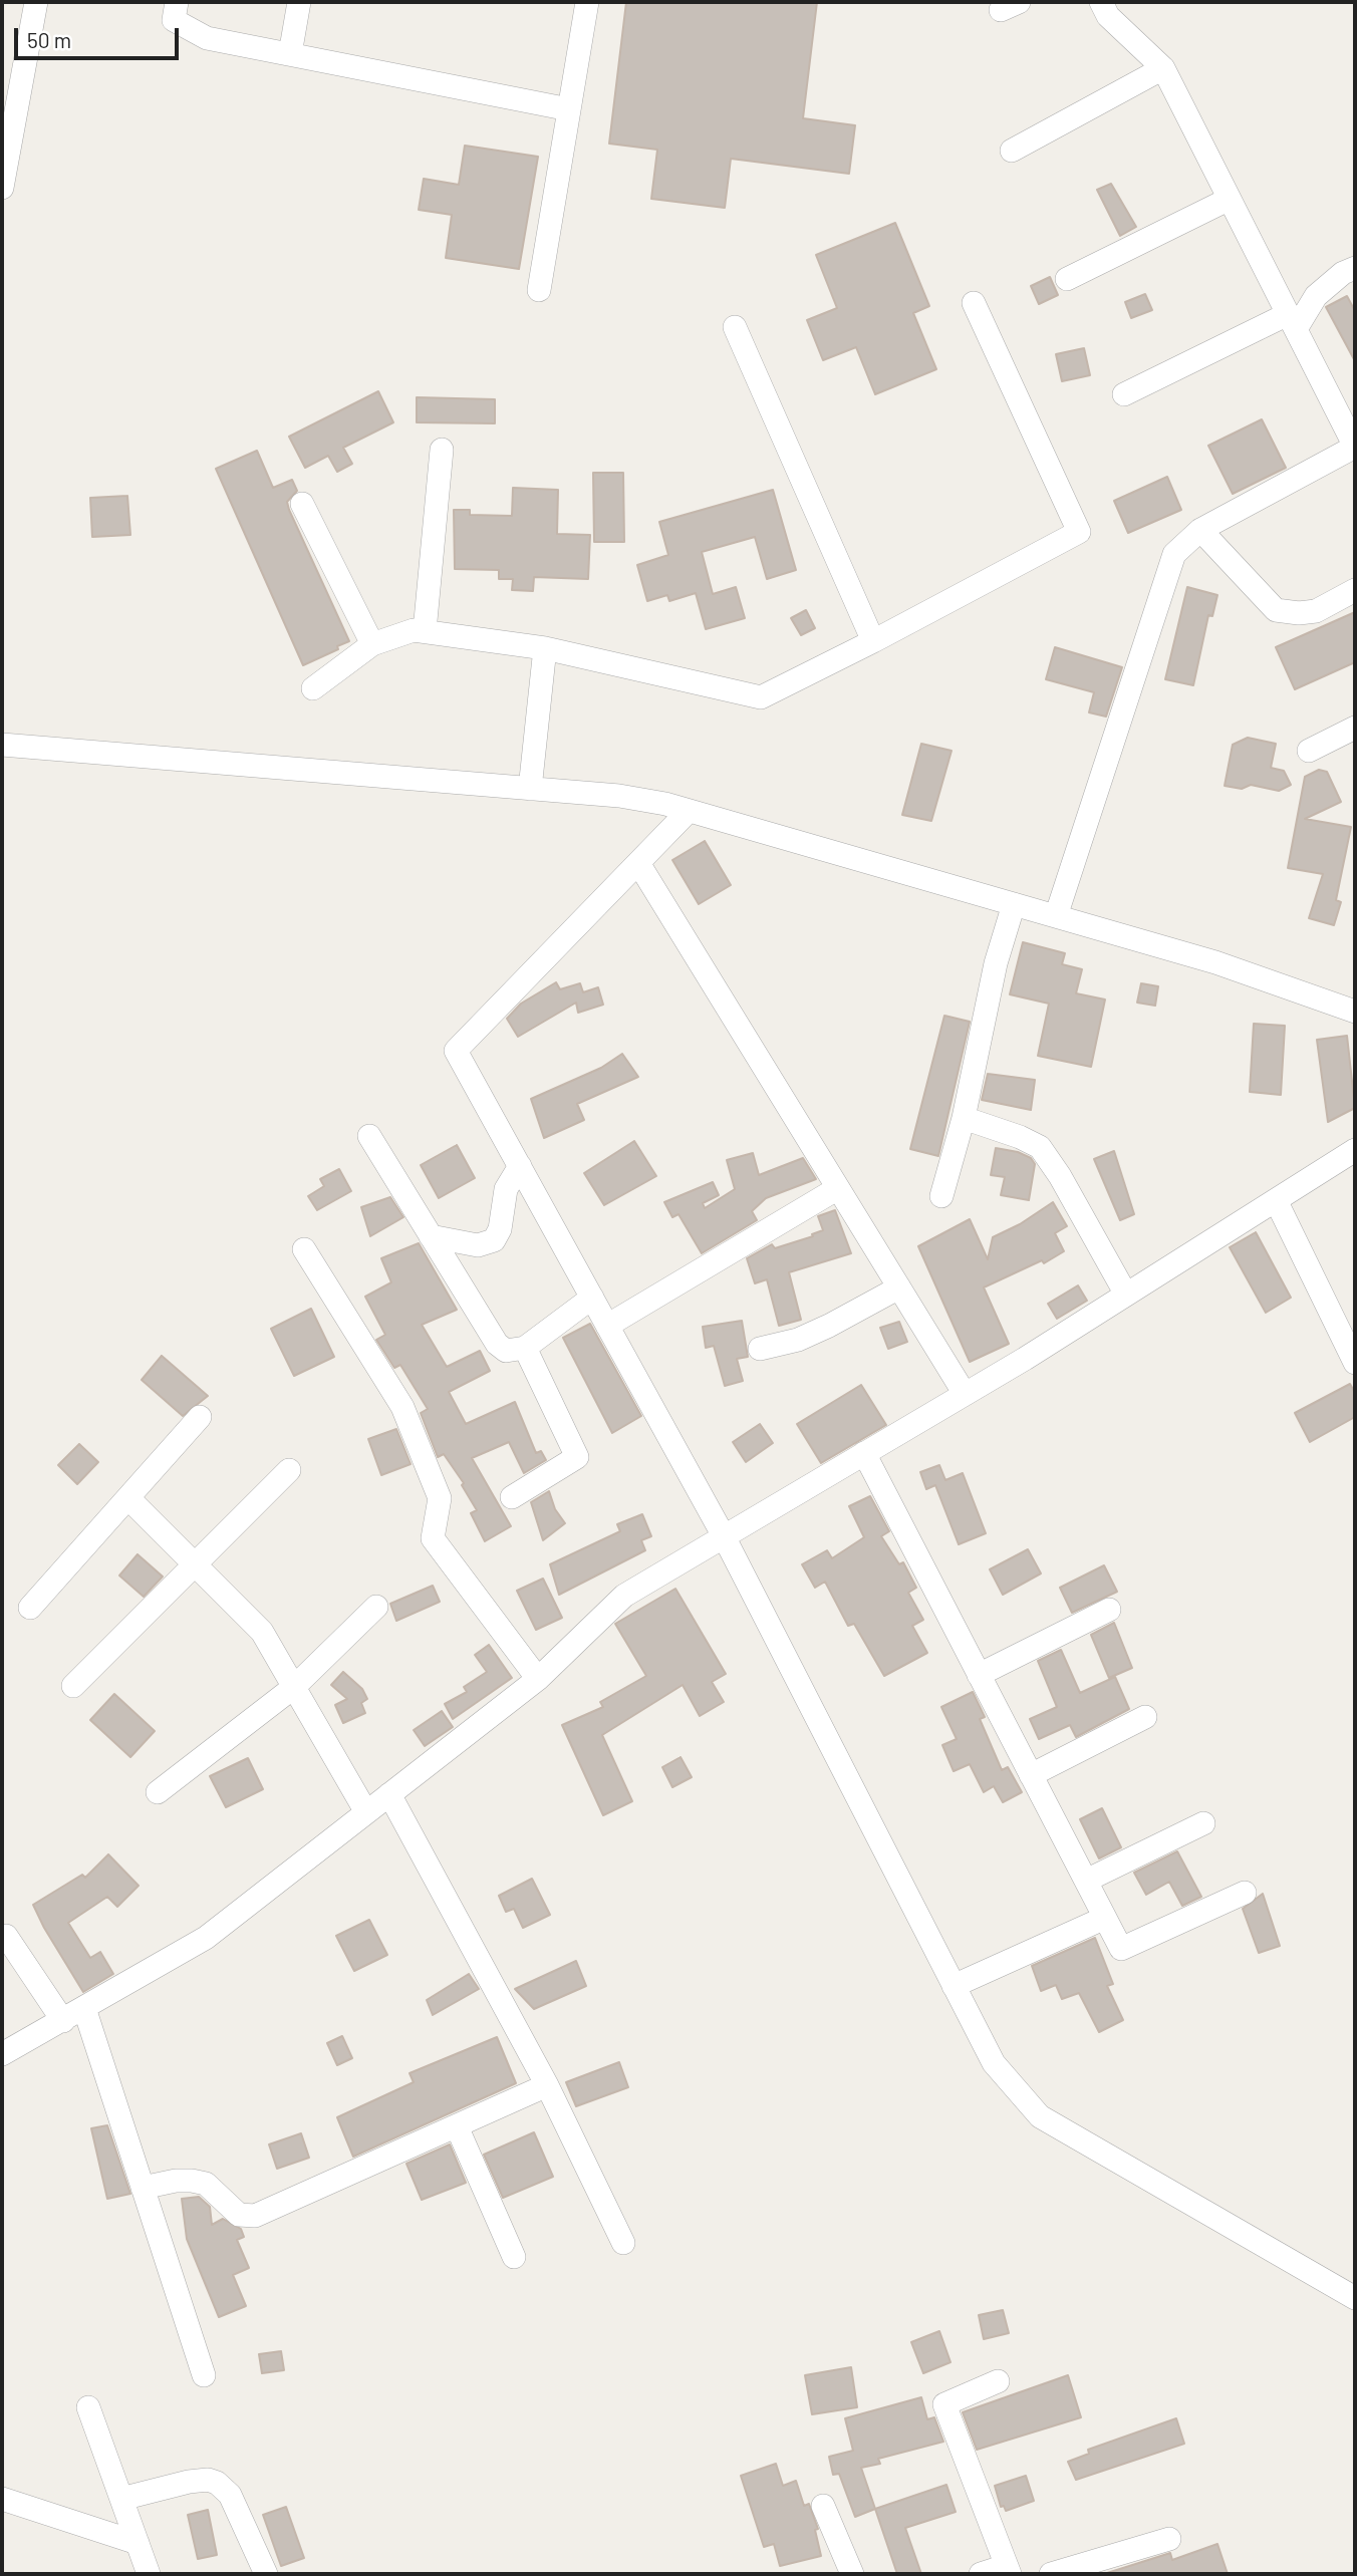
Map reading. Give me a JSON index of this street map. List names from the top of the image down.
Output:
{
  "scale_bar": "50 m"
}
